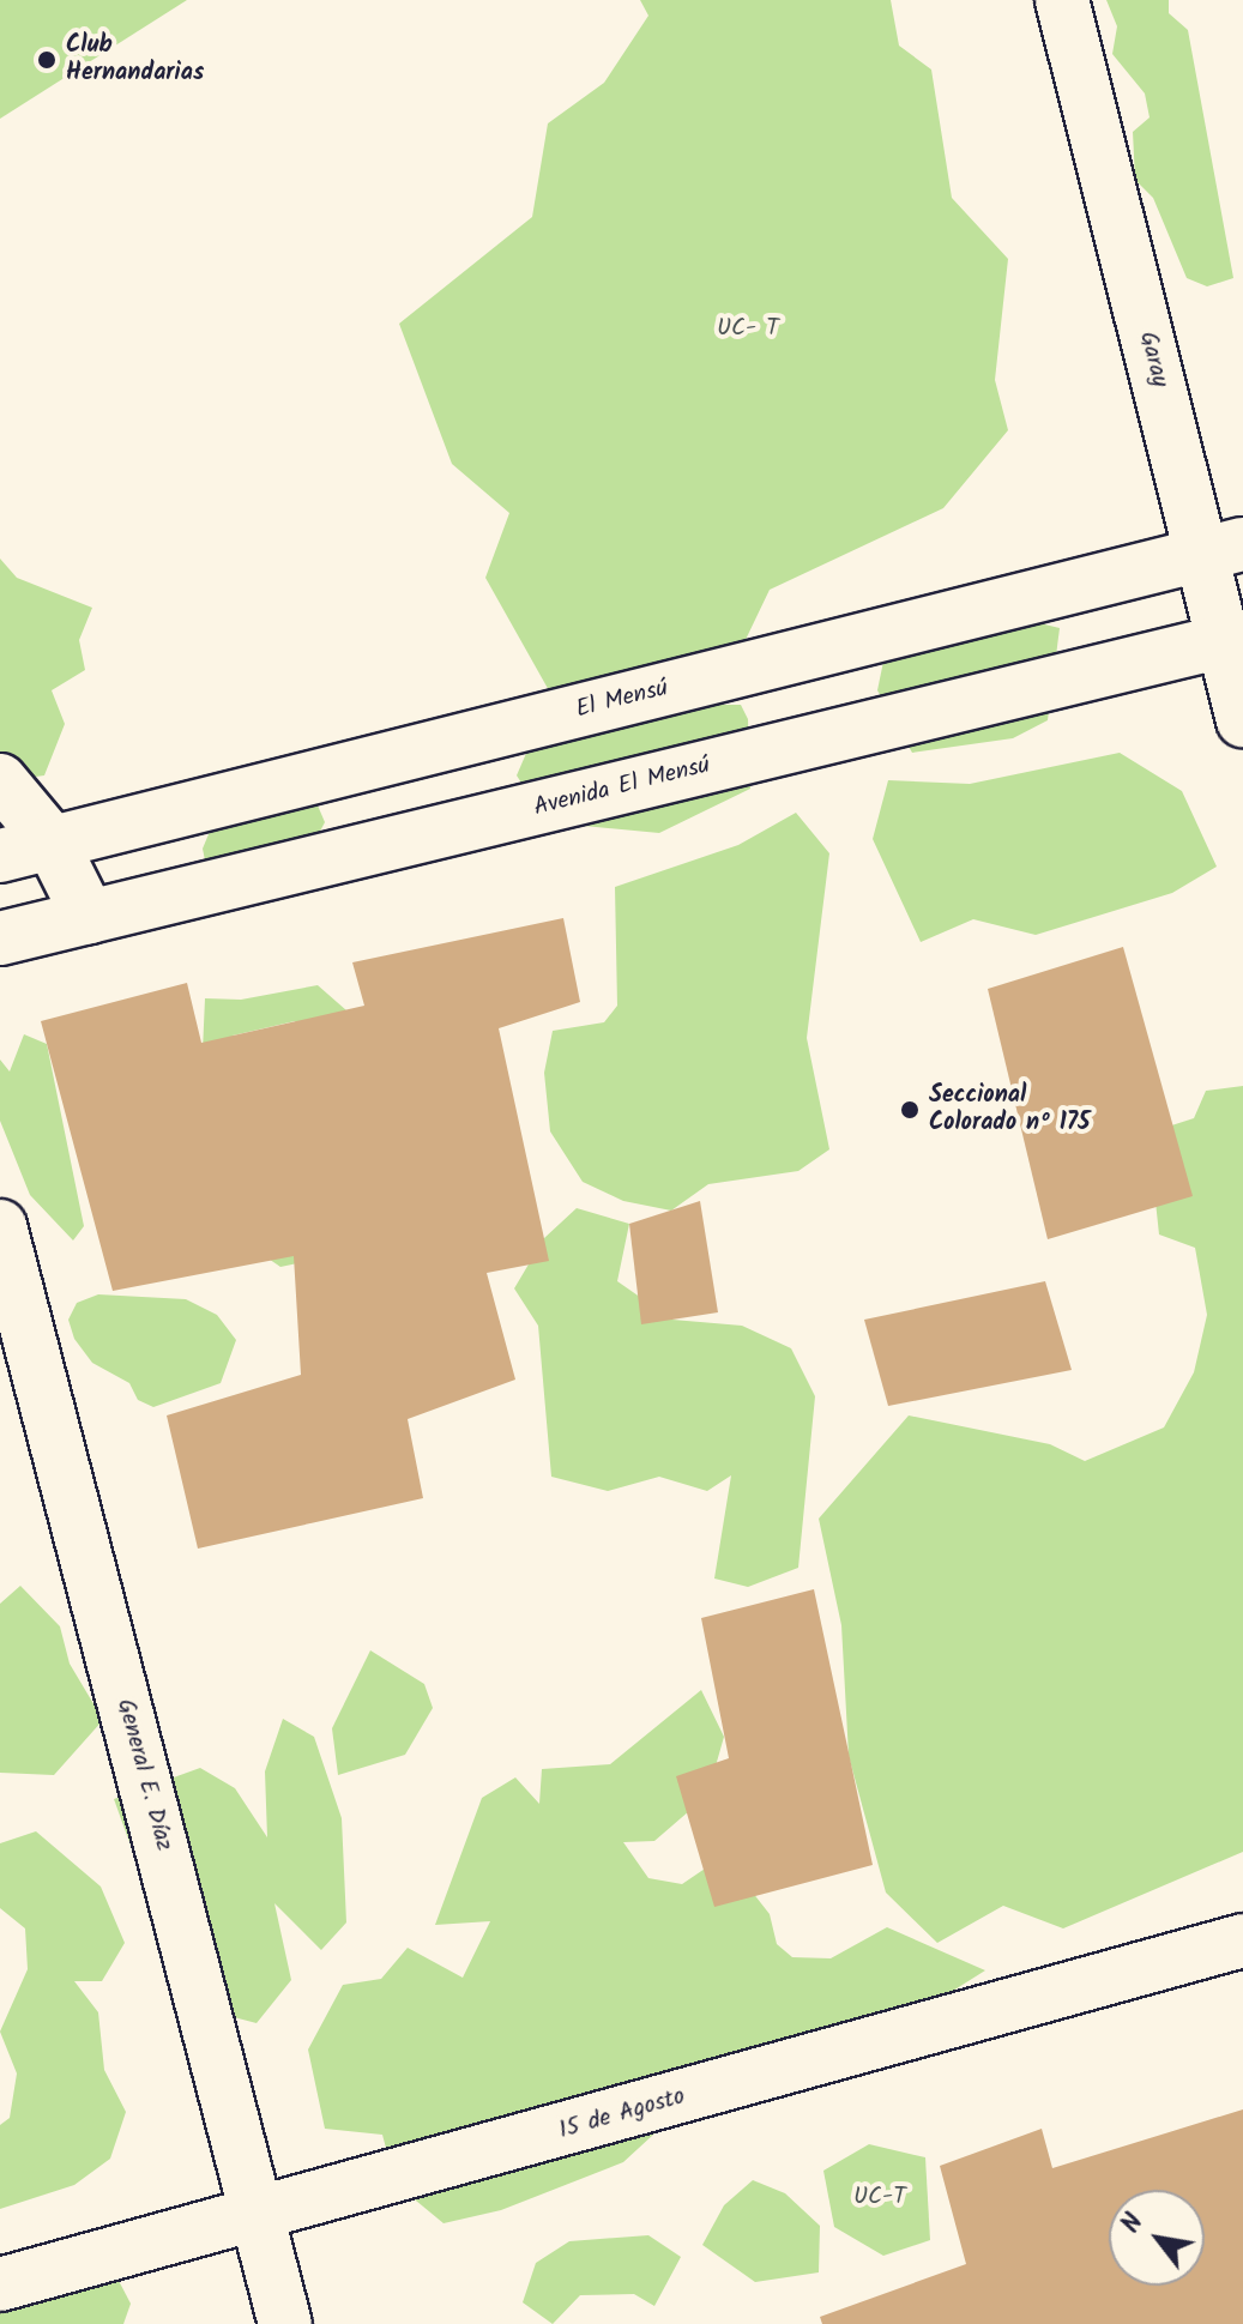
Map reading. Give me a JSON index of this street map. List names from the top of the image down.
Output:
{
  "streets": {
    "street": [
      "Garay",
      "El Mensú",
      "Avenida El Mensú",
      "General E. Díaz",
      "15 de Agosto"
    ]
  },
  "crossings": [
    ["Garay", "El Mensú"],
    ["Garay", "Avenida El Mensú"],
    ["General E. Díaz", "15 de Agosto"]
  ],
  "parks": ["UC- T", "UC-T"],
  "places": ["Club Hernandarias", "Seccional Colorado nº 175"],
  "north": "top left"
}
